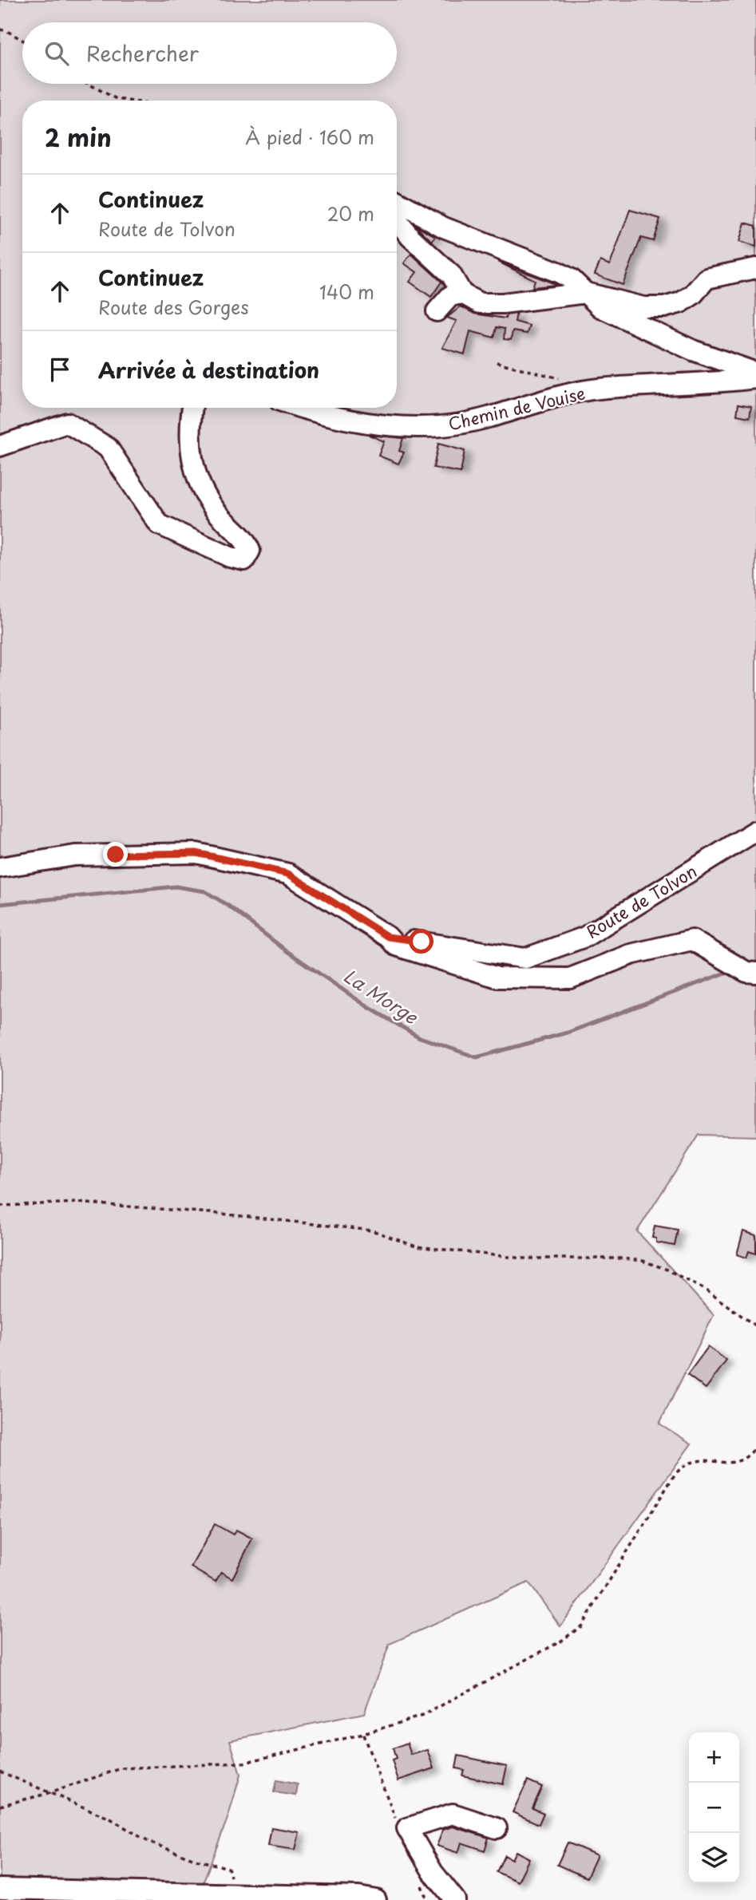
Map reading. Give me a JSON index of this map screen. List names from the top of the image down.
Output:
{
  "streets": {
    "street": ["Chemin de Vouise", "Route de Tolvon"]
  },
  "water": ["La Morge"],
  "page": {
    "search": "Rechercher",
    "heading": ["2 min", "À pied · 160 m"],
    "list": [
      ["Continuez", "Route de Tolvon", "20 m"],
      ["Continuez", "Route des Gorges", "140 m"],
      "Arrivée à destination"
    ],
    "map_buttons": ["+", "−"]
  }
}
